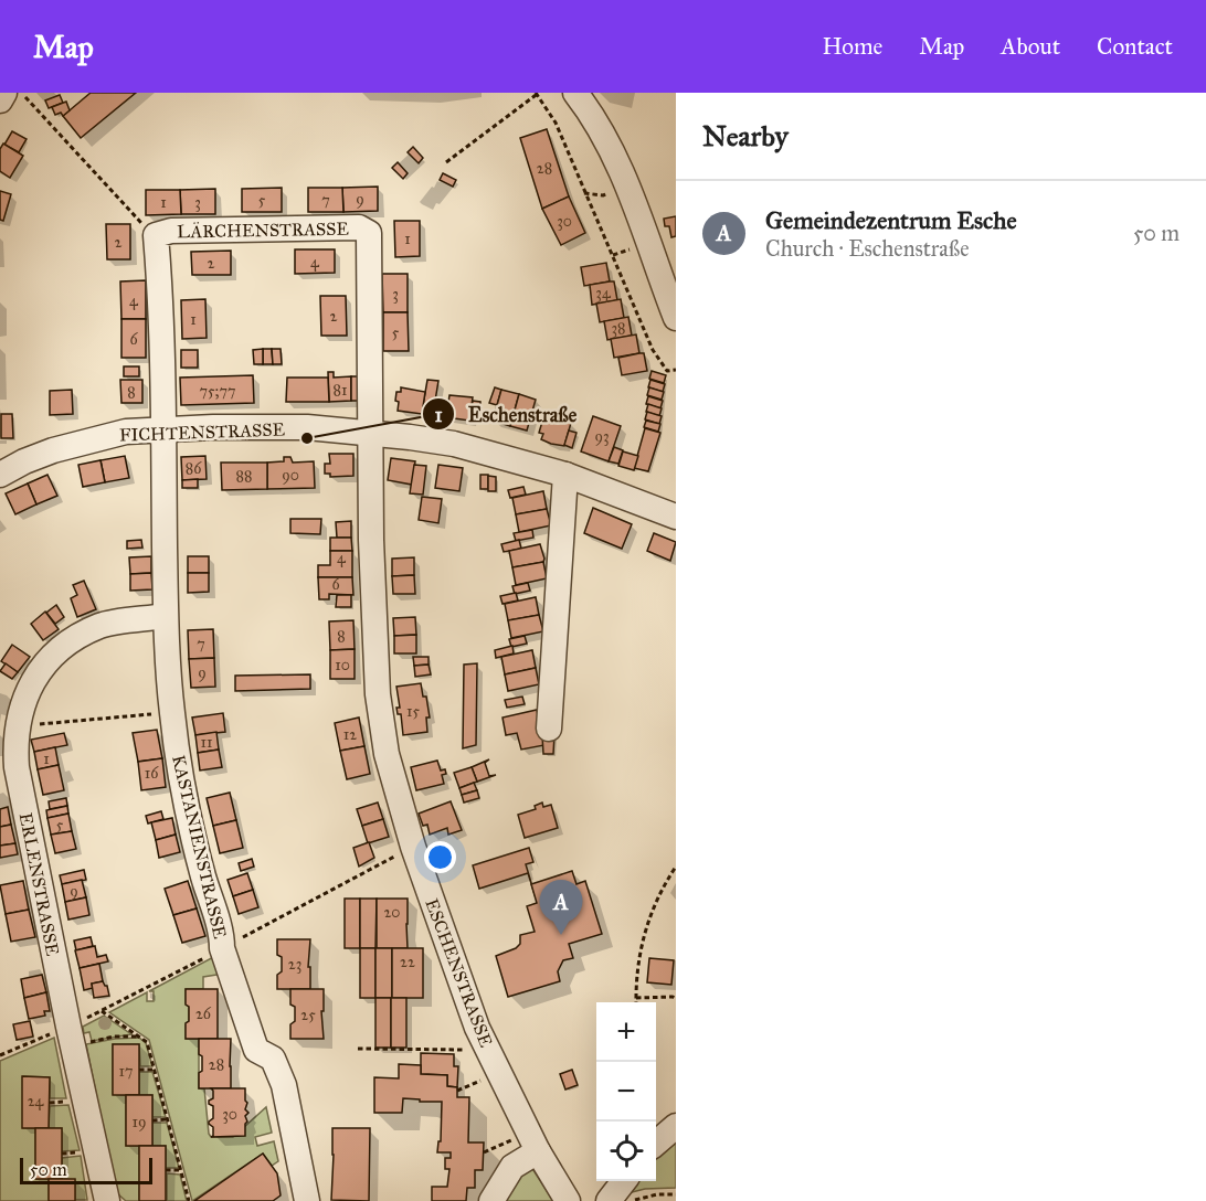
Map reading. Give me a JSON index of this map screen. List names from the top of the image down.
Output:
{
  "streets": {
    "street": [
      "LÄRCHENSTRASSE",
      "FICHTENSTRASSE",
      "KASTANIENSTRASSE",
      "ERLENSTRASSE",
      "ESCHENSTRASSE"
    ]
  },
  "crossings": [
    ["LÄRCHENSTRASSE", "KASTANIENSTRASSE"],
    ["LÄRCHENSTRASSE", "ESCHENSTRASSE"],
    ["FICHTENSTRASSE", "KASTANIENSTRASSE"],
    ["FICHTENSTRASSE", "ESCHENSTRASSE"],
    ["KASTANIENSTRASSE", "ERLENSTRASSE"]
  ],
  "places": ["Eschenstraße"],
  "house_numbers": [
    "28",
    "9",
    "5",
    "7",
    "1",
    "3",
    "30",
    "1",
    "2",
    "4",
    "2",
    "34",
    "3",
    "4",
    "2",
    "1",
    "38",
    "5",
    "6",
    "81",
    "75;77",
    "8",
    "93",
    "86",
    "90",
    "88",
    "4",
    "6",
    "8",
    "7",
    "10",
    "9",
    "15",
    "12",
    "11",
    "1",
    "16",
    "5",
    "9",
    "20",
    "22",
    "23",
    "26",
    "25",
    "28",
    "17",
    "24",
    "30",
    "19"
  ],
  "scale_bar": "50 m",
  "page": {
    "header": "Map",
    "nav": [
      "Home",
      "Map",
      "About",
      "Contact"
    ],
    "heading": "Nearby",
    "list": [
      {
        "mark": "A",
        "name": "Gemeindezentrum Esche",
        "note": "Church · Eschenstraße",
        "value": "50 m"
      }
    ],
    "pins": "A",
    "map_buttons": ["+", "−"],
    "scale": "50 m"
  }
}
